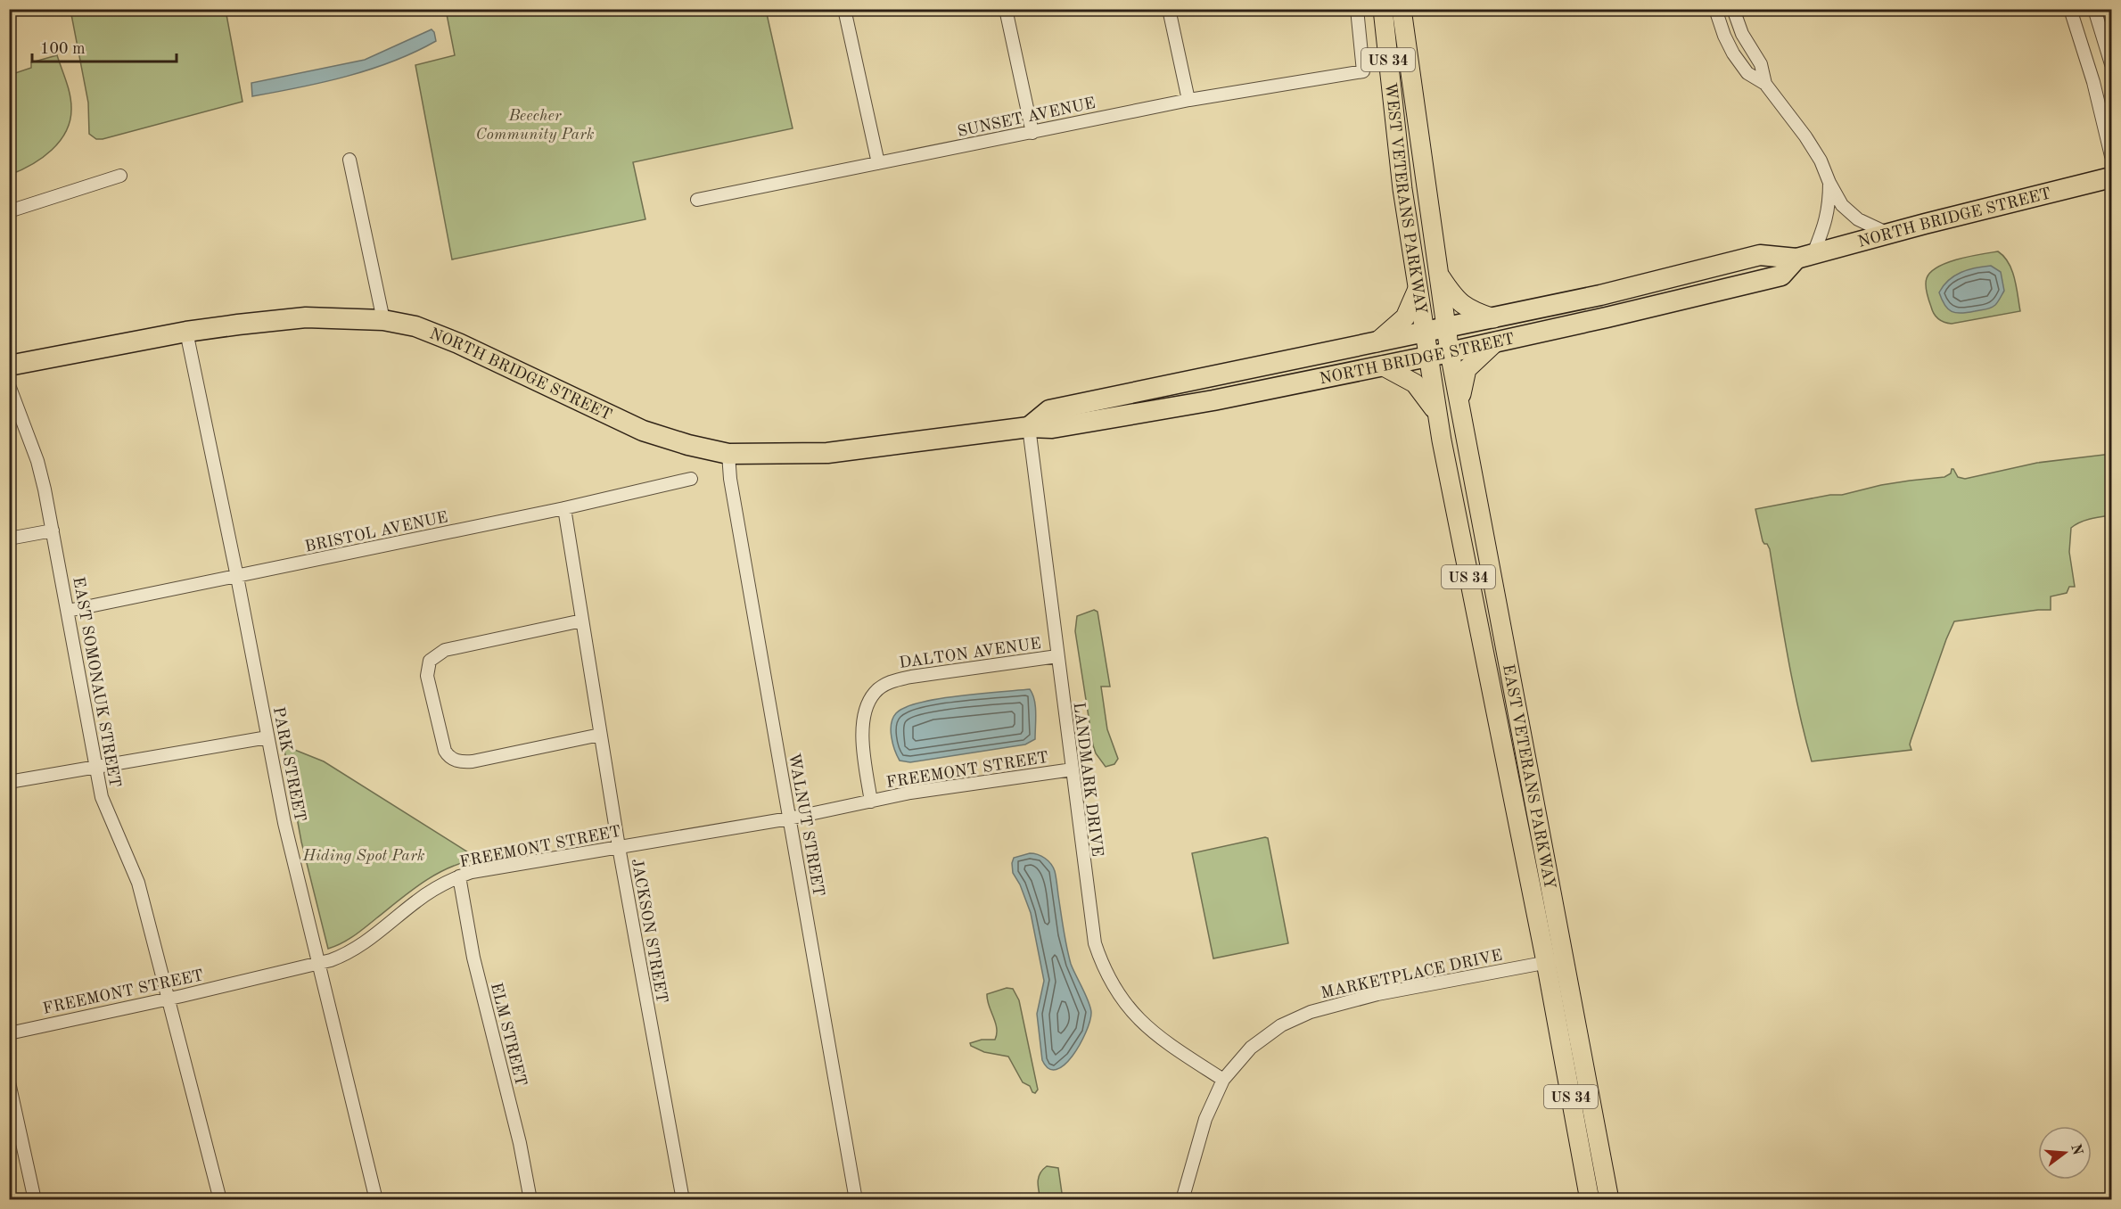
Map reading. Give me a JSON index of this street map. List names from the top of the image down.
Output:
{
  "streets": {
    "highway": ["NORTH BRIDGE STREET"],
    "main road": ["US 34", "WEST VETERANS PARKWAY", "EAST VETERANS PARKWAY"],
    "street": [
      "SUNSET AVENUE",
      "BRISTOL AVENUE",
      "DALTON AVENUE",
      "EAST SOMONAUK STREET",
      "PARK STREET",
      "FREEMONT STREET",
      "LANDMARK DRIVE",
      "WALNUT STREET",
      "JACKSON STREET",
      "MARKETPLACE DRIVE",
      "ELM STREET"
    ]
  },
  "crossings": [
    ["WEST VETERANS PARKWAY", "NORTH BRIDGE STREET"],
    ["WEST VETERANS PARKWAY", "EAST VETERANS PARKWAY"],
    ["NORTH BRIDGE STREET", "PARK STREET"],
    ["NORTH BRIDGE STREET", "EAST VETERANS PARKWAY"],
    ["NORTH BRIDGE STREET", "LANDMARK DRIVE"],
    ["NORTH BRIDGE STREET", "WALNUT STREET"],
    ["BRISTOL AVENUE", "EAST SOMONAUK STREET"],
    ["BRISTOL AVENUE", "PARK STREET"],
    ["BRISTOL AVENUE", "JACKSON STREET"],
    ["DALTON AVENUE", "FREEMONT STREET"],
    ["DALTON AVENUE", "LANDMARK DRIVE"],
    ["EAST SOMONAUK STREET", "FREEMONT STREET"],
    ["PARK STREET", "FREEMONT STREET"],
    ["FREEMONT STREET", "LANDMARK DRIVE"],
    ["FREEMONT STREET", "WALNUT STREET"],
    ["FREEMONT STREET", "JACKSON STREET"],
    ["FREEMONT STREET", "ELM STREET"],
    ["EAST VETERANS PARKWAY", "MARKETPLACE DRIVE"],
    ["LANDMARK DRIVE", "MARKETPLACE DRIVE"]
  ],
  "parks": ["Beecher Community Park", "Hiding Spot Park"],
  "scale_bar": "100 m",
  "north": "right"
}
